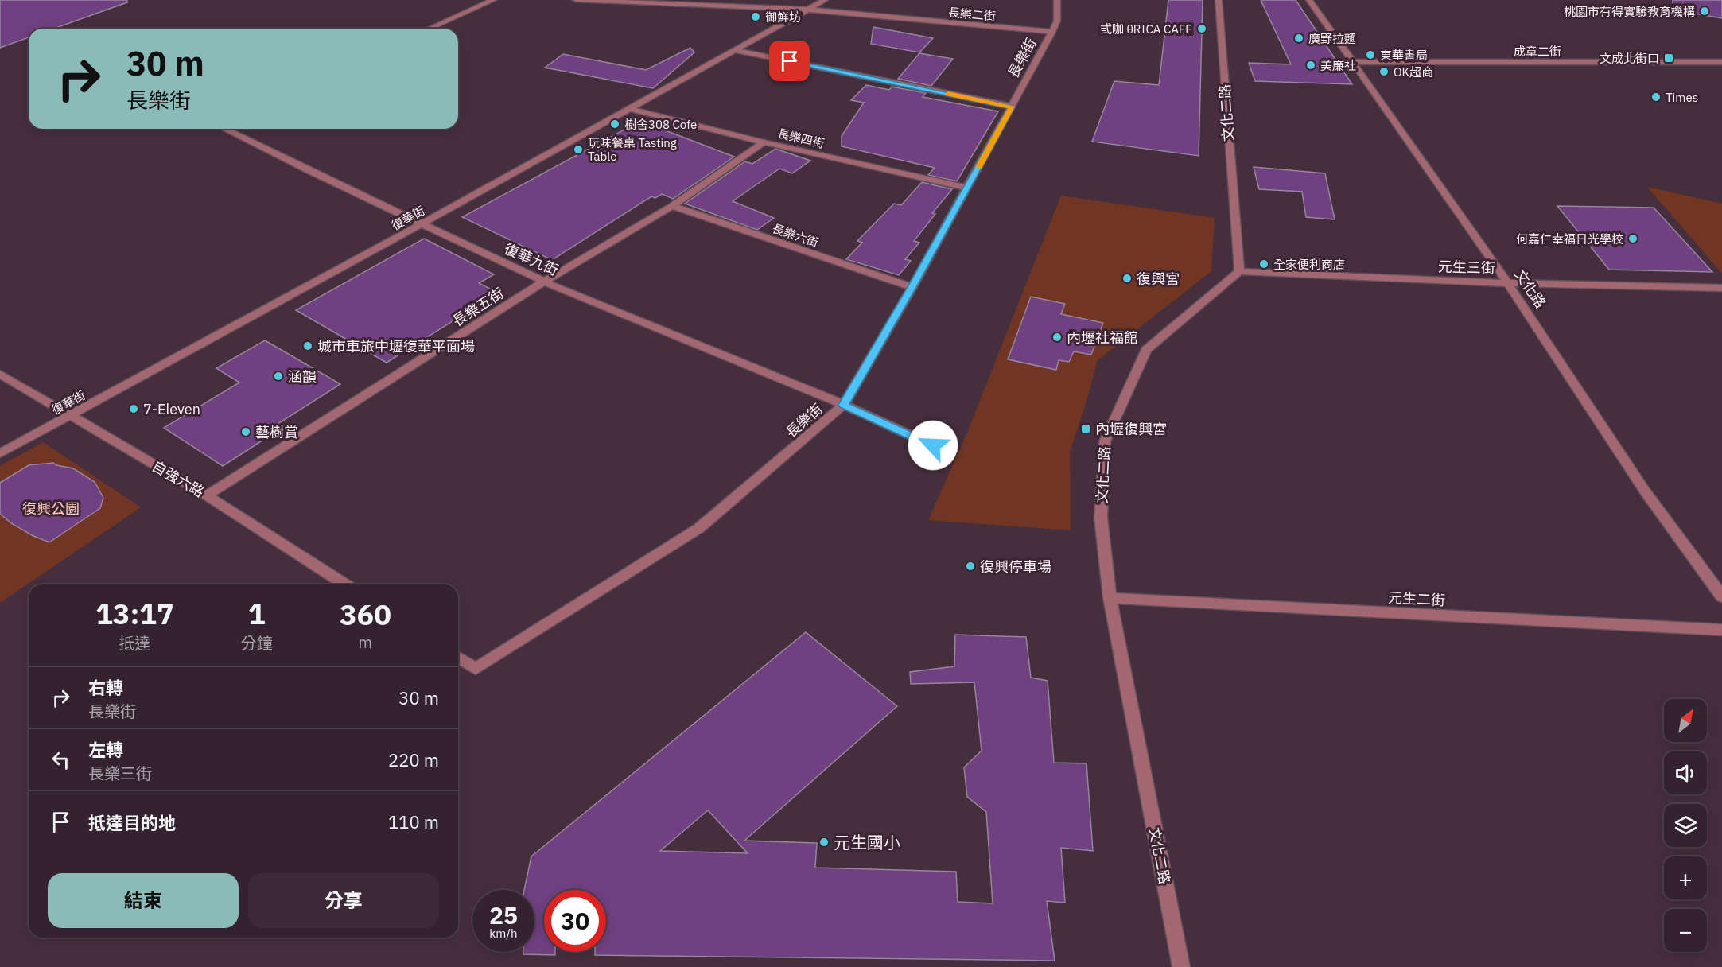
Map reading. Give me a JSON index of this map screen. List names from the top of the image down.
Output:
{
  "streets": {
    "street": [
      "長樂二街",
      "成章二街",
      "長樂街",
      "文化二路",
      "長樂四街",
      "復華街",
      "長樂六街",
      "復華九街",
      "元生三街",
      "文化路",
      "長樂五街",
      "自強六路",
      "元生二街"
    ]
  },
  "crossings": [
    ["長樂二街", "長樂街"],
    ["長樂二街", "復華街"],
    ["成章二街", "文化路"],
    ["長樂街", "長樂四街"],
    ["長樂街", "長樂六街"],
    ["長樂街", "復華九街"],
    ["文化二路", "元生三街"],
    ["文化二路", "元生二街"],
    ["長樂四街", "復華街"],
    ["長樂四街", "長樂五街"],
    ["復華街", "復華九街"],
    ["復華街", "自強六路"],
    ["長樂六街", "長樂五街"],
    ["復華九街", "長樂五街"],
    ["元生三街", "文化路"],
    ["長樂五街", "自強六路"]
  ],
  "parks": ["復興公園"],
  "places": {
    "other": [
      "桃園市有得實驗教育機構",
      "御鮮坊",
      "弎咖 θRICA CAFE",
      "廣野拉麵",
      "東華書局",
      "美廉社",
      "OK超商",
      "Times",
      "樹舍308 Cofe",
      "玩味餐桌 Tasting Table",
      "何嘉仁幸福日光學校",
      "全家便利商店",
      "復興宮",
      "內壢社福館",
      "城市車旅中壢復華平面場",
      "涵韻",
      "7-Eleven",
      "藝樹賞",
      "復興停車場",
      "元生國小"
    ],
    "transit": ["文成北街口", "內壢復興宮"]
  },
  "north": "top right",
  "page": {
    "turn": ["30 m", "長樂街"],
    "eta": [
      "13:17",
      "抵達",
      "1",
      "分鐘",
      "360",
      "m"
    ],
    "list": [
      {
        "name": "右轉",
        "note": "長樂街",
        "value": "30 m"
      },
      {
        "name": "左轉",
        "note": "長樂三街",
        "value": "220 m"
      },
      {
        "name": "抵達目的地",
        "value": "110 m"
      }
    ],
    "map_buttons": ["+", "−"],
    "buttons": ["結束", "分享"],
    "speed": "25 km/h",
    "limit": "30"
  }
}
